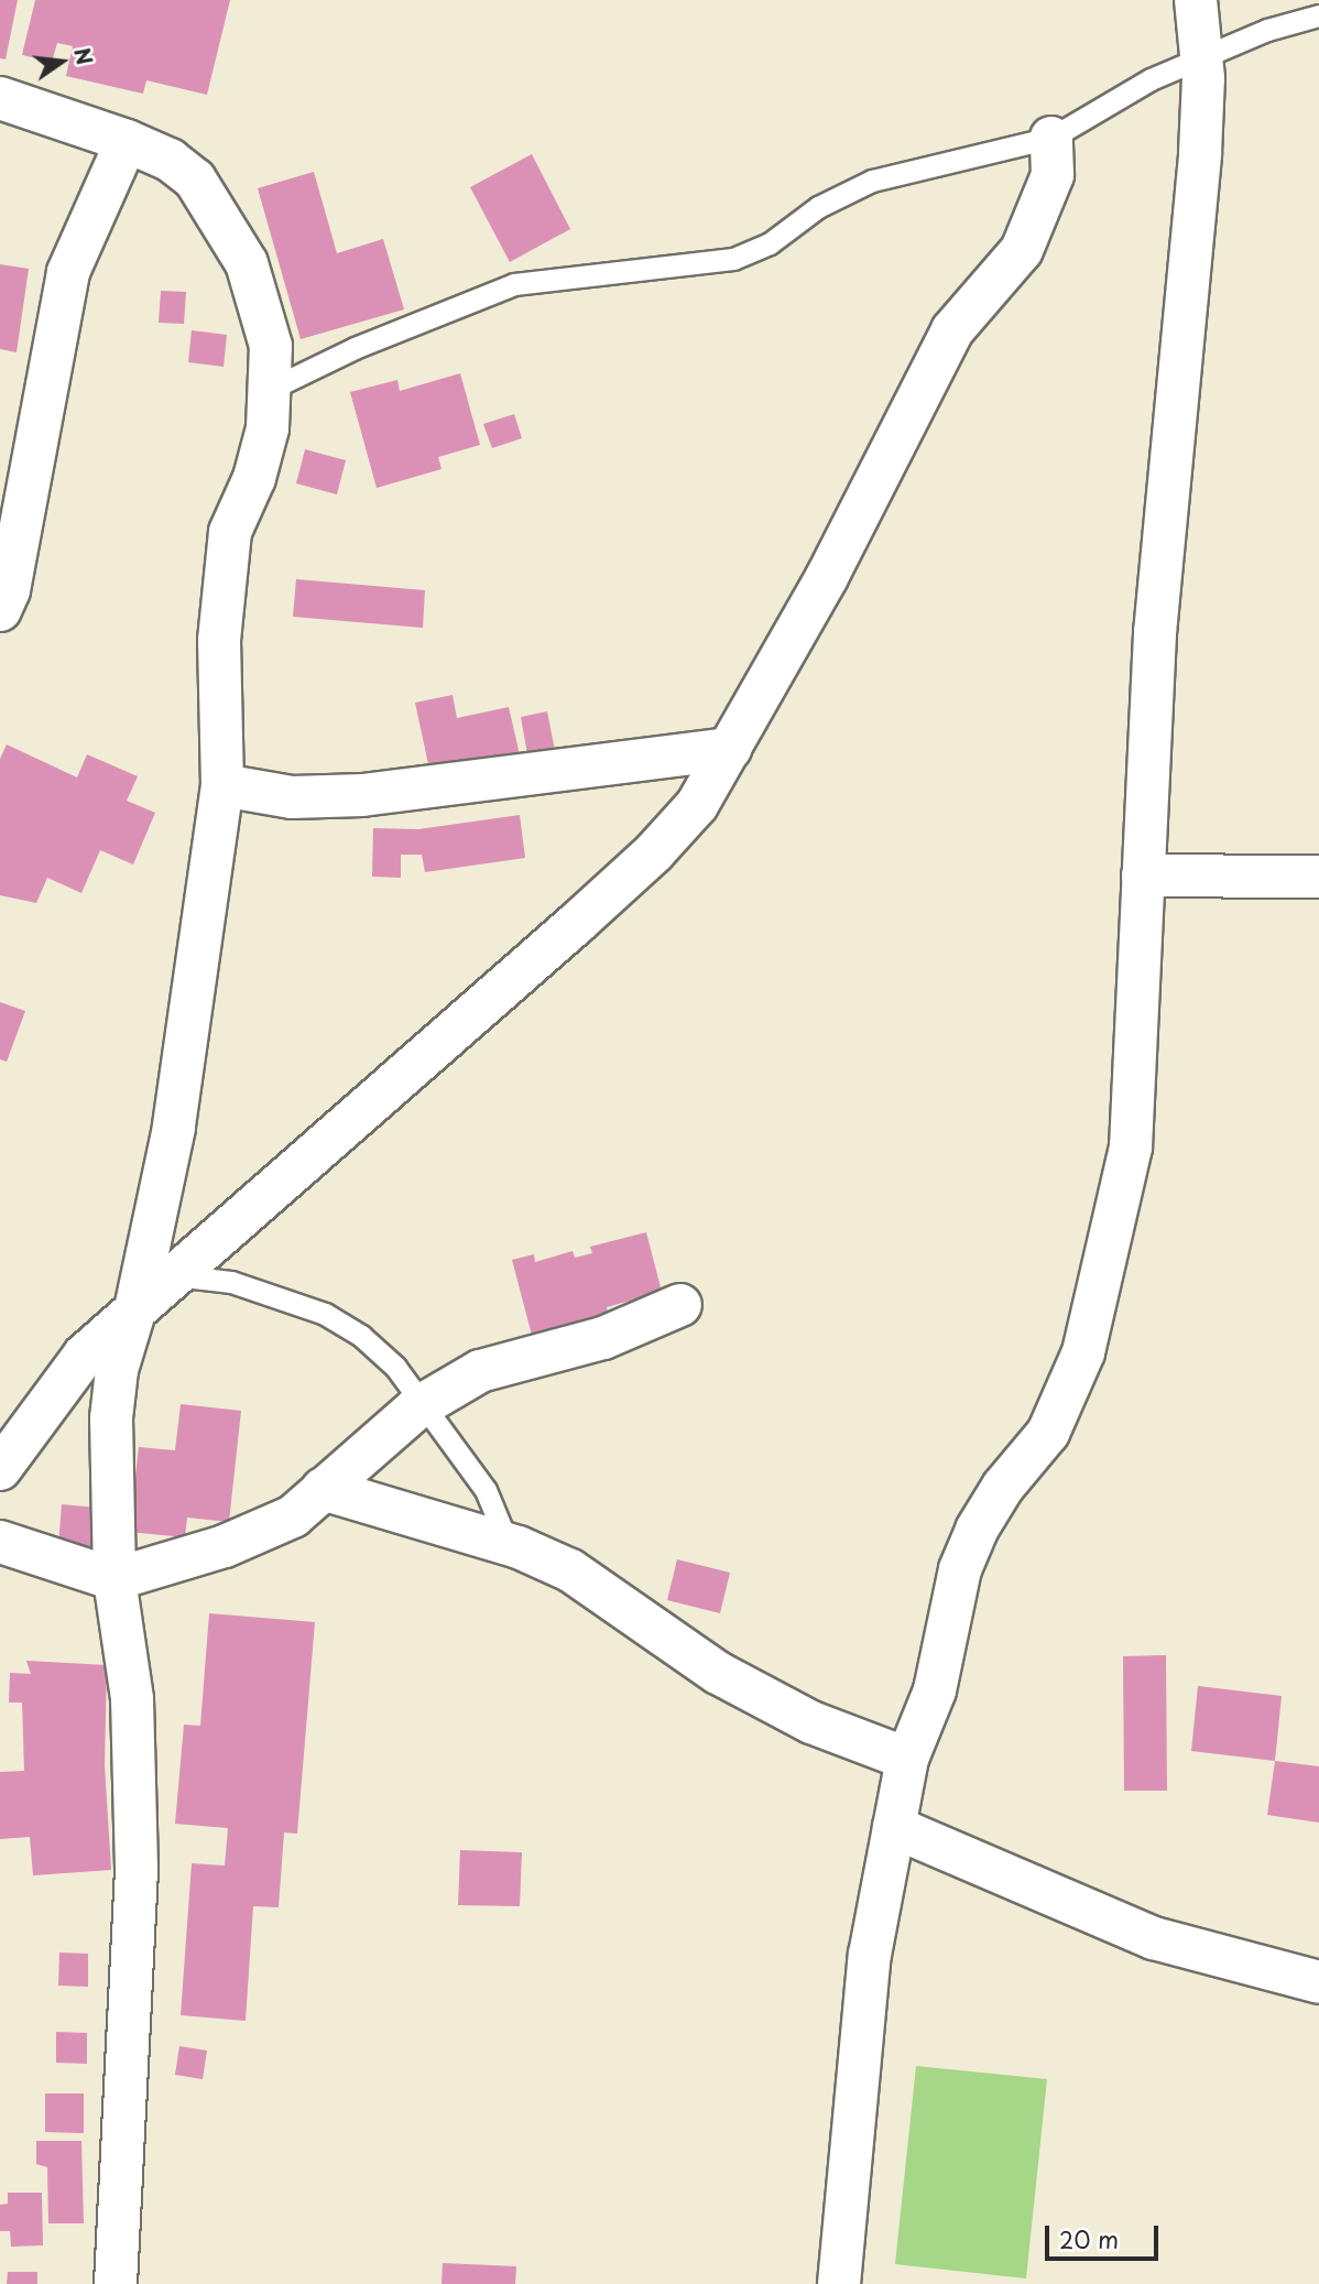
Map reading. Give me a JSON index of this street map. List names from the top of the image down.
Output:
{
  "scale_bar": "20 m",
  "north": "right"
}
